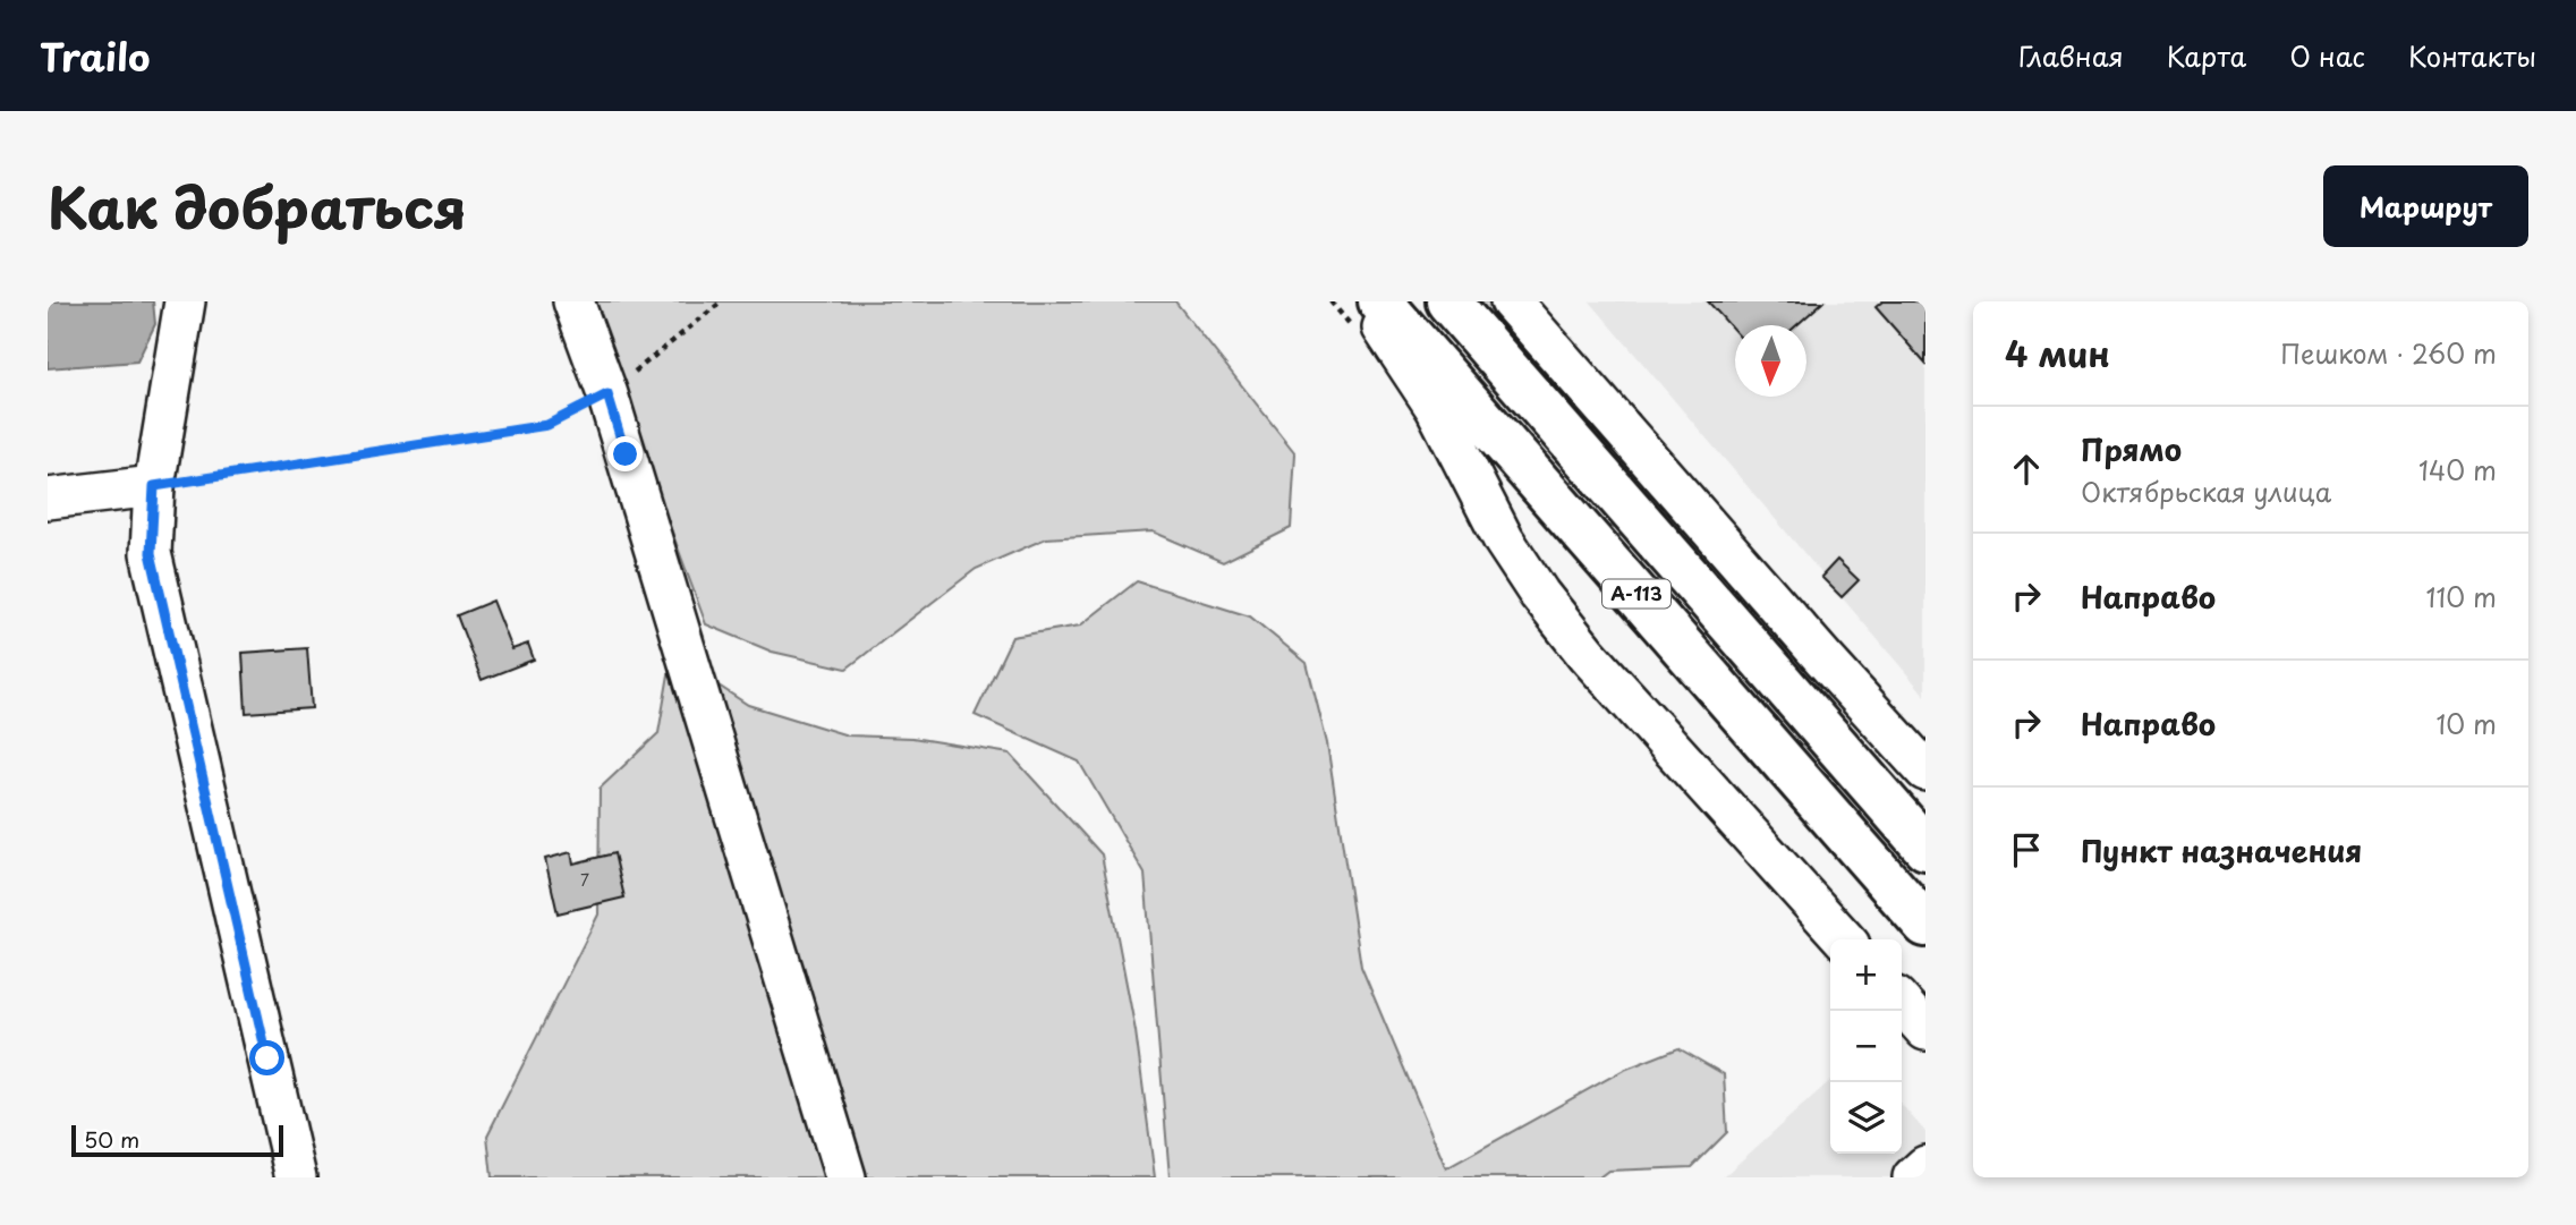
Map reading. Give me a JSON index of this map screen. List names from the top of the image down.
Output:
{
  "streets": {
    "highway": ["А-113"]
  },
  "house_numbers": ["7"],
  "scale_bar": "50 m",
  "north": "bottom",
  "page": {
    "header": "Trailo",
    "nav": [
      "Главная",
      "Карта",
      "О нас",
      "Контакты"
    ],
    "title": "Как добраться",
    "buttons": "Маршрут",
    "heading": ["4 мин", "Пешком · 260 m"],
    "list": [
      ["Прямо", "Октябрьская улица", "140 m"],
      ["Направо", "110 m"],
      ["Направо", "10 m"],
      "Пункт назначения"
    ],
    "map_buttons": ["+", "−"],
    "scale": "50 m"
  }
}
